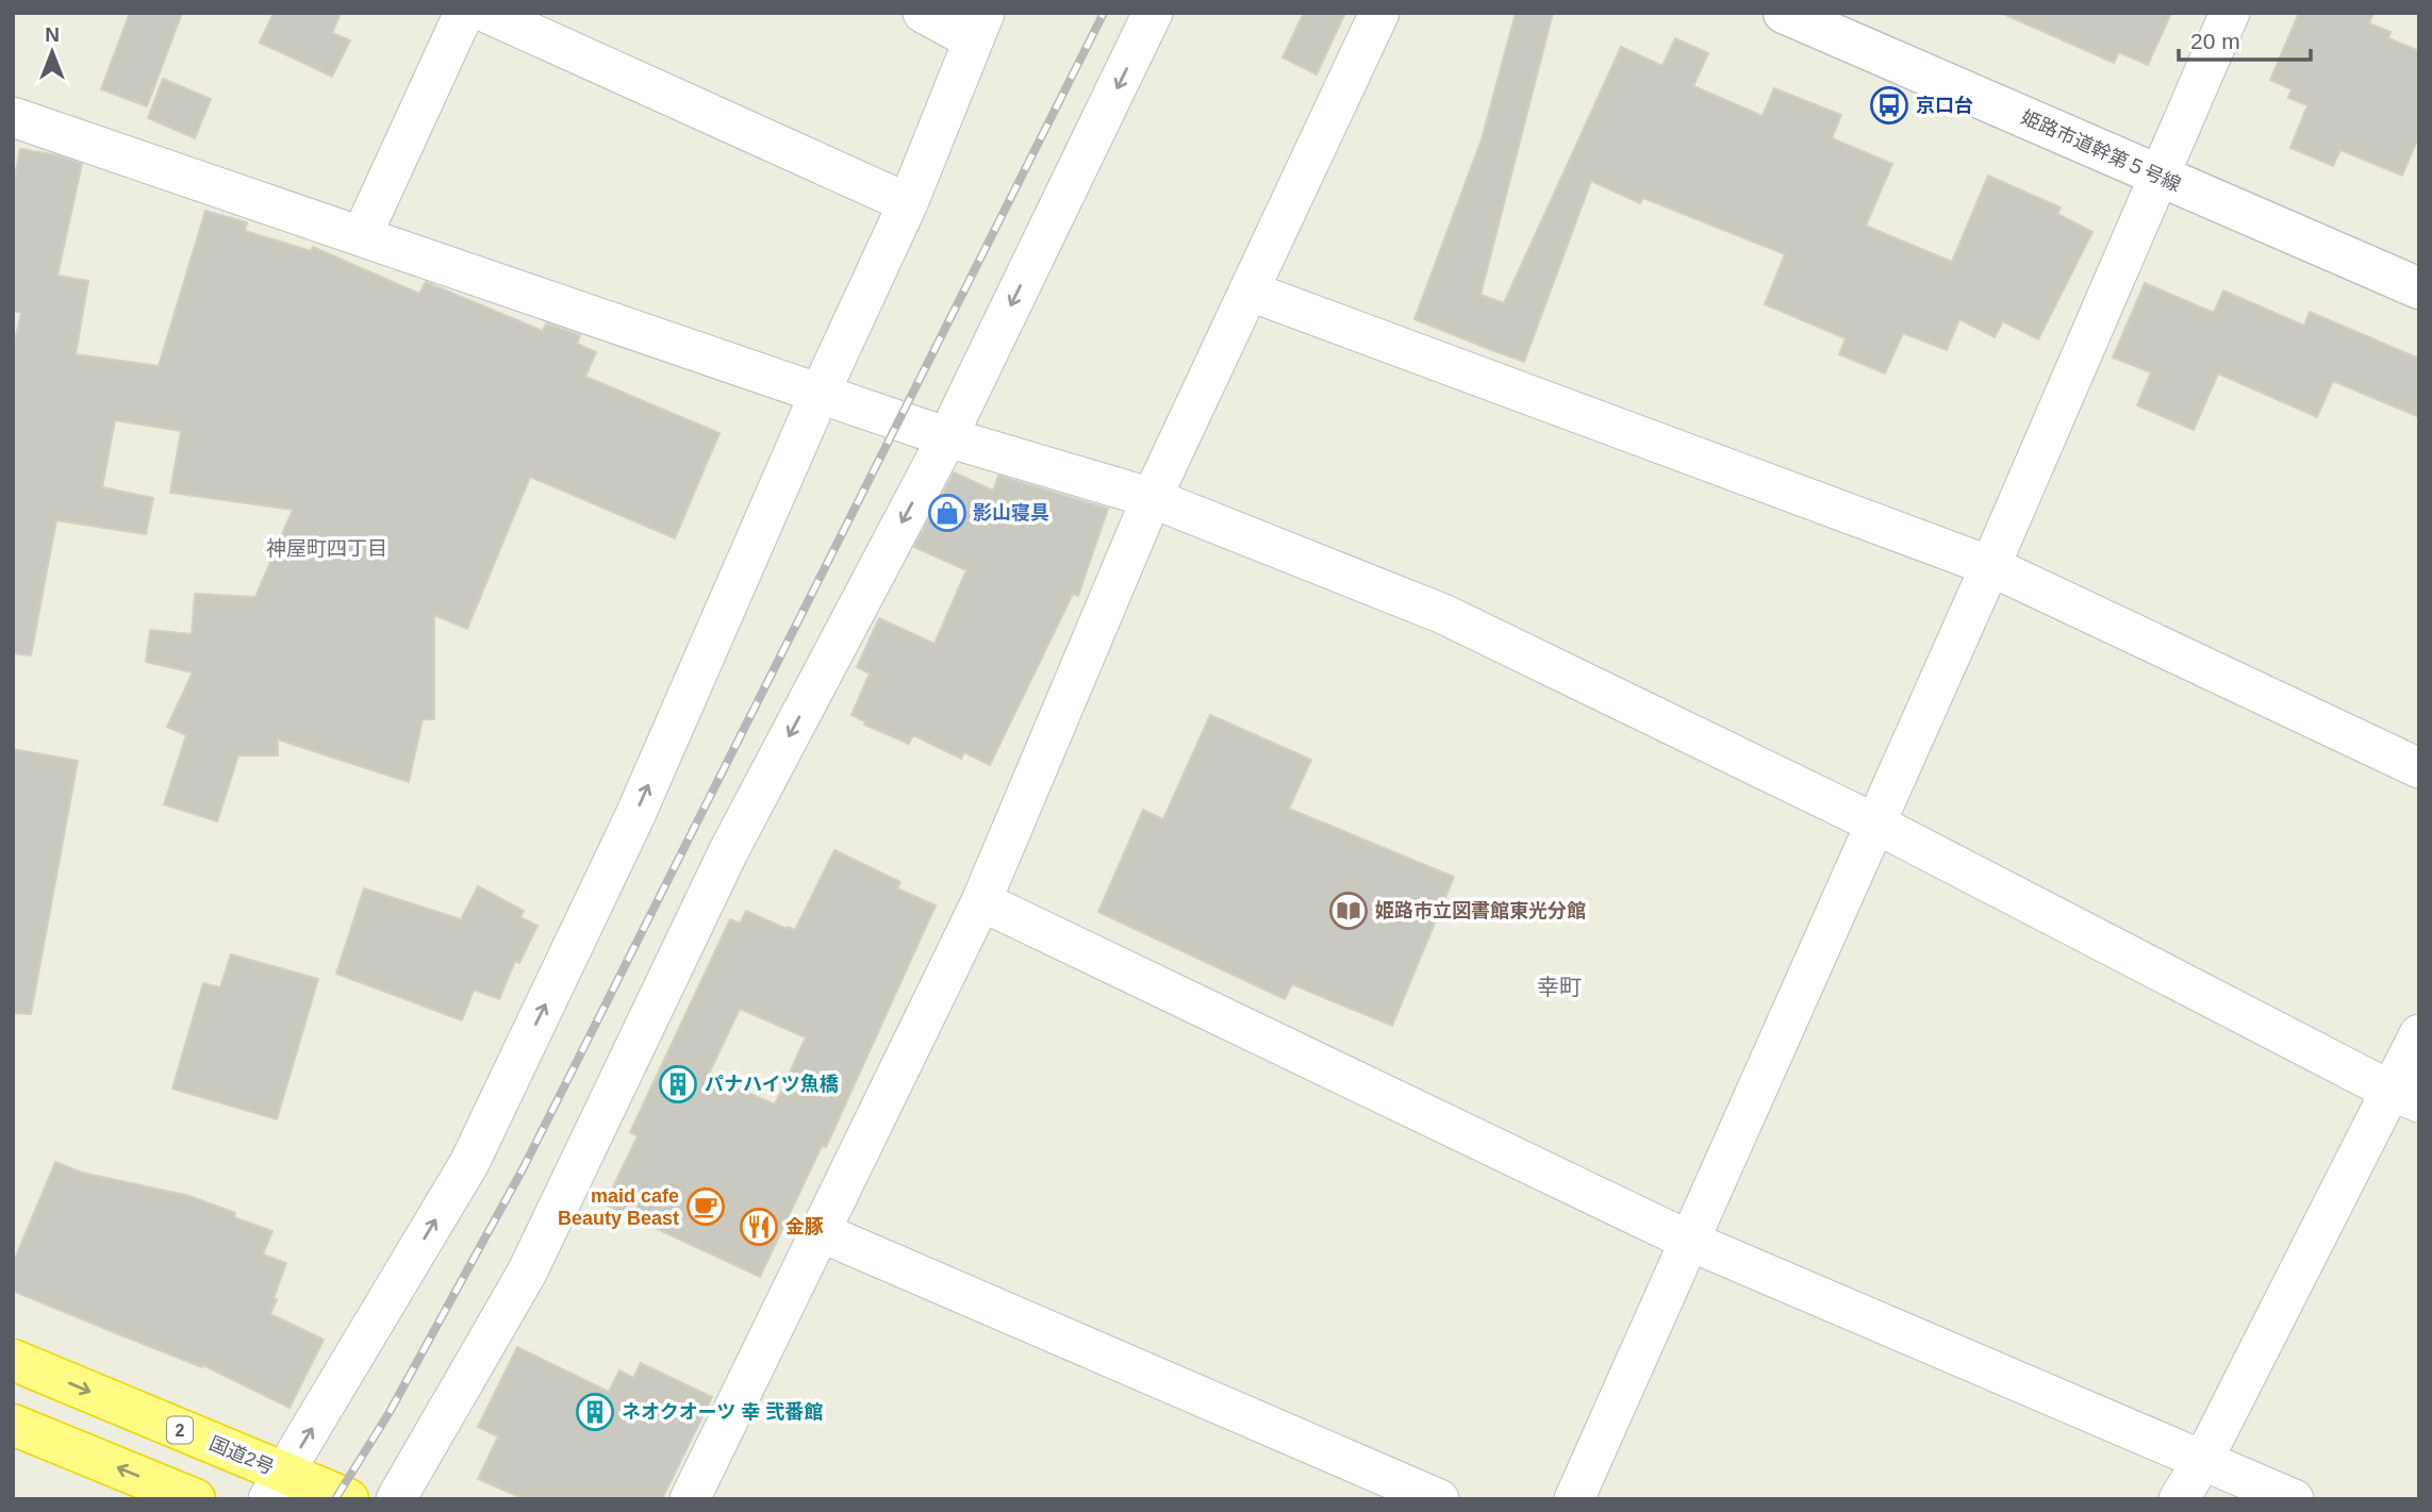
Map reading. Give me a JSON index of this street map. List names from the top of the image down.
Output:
{
  "streets": {
    "highway": ["2", "国道2号"],
    "street": ["姫路市道幹第５号線"]
  },
  "districts": ["神屋町四丁目", "幸町"],
  "places": {
    "bus stop": ["京口台"],
    "shop": ["影山寝具"],
    "library": ["姫路市立図書館東光分館"],
    "building": ["パナハイツ魚橋", "ネオクオーツ 幸 弐番館"],
    "cafe": ["maid cafe Beauty Beast"],
    "restaurant": ["金豚"]
  },
  "scale_bar": "20 m",
  "north": "top"
}
